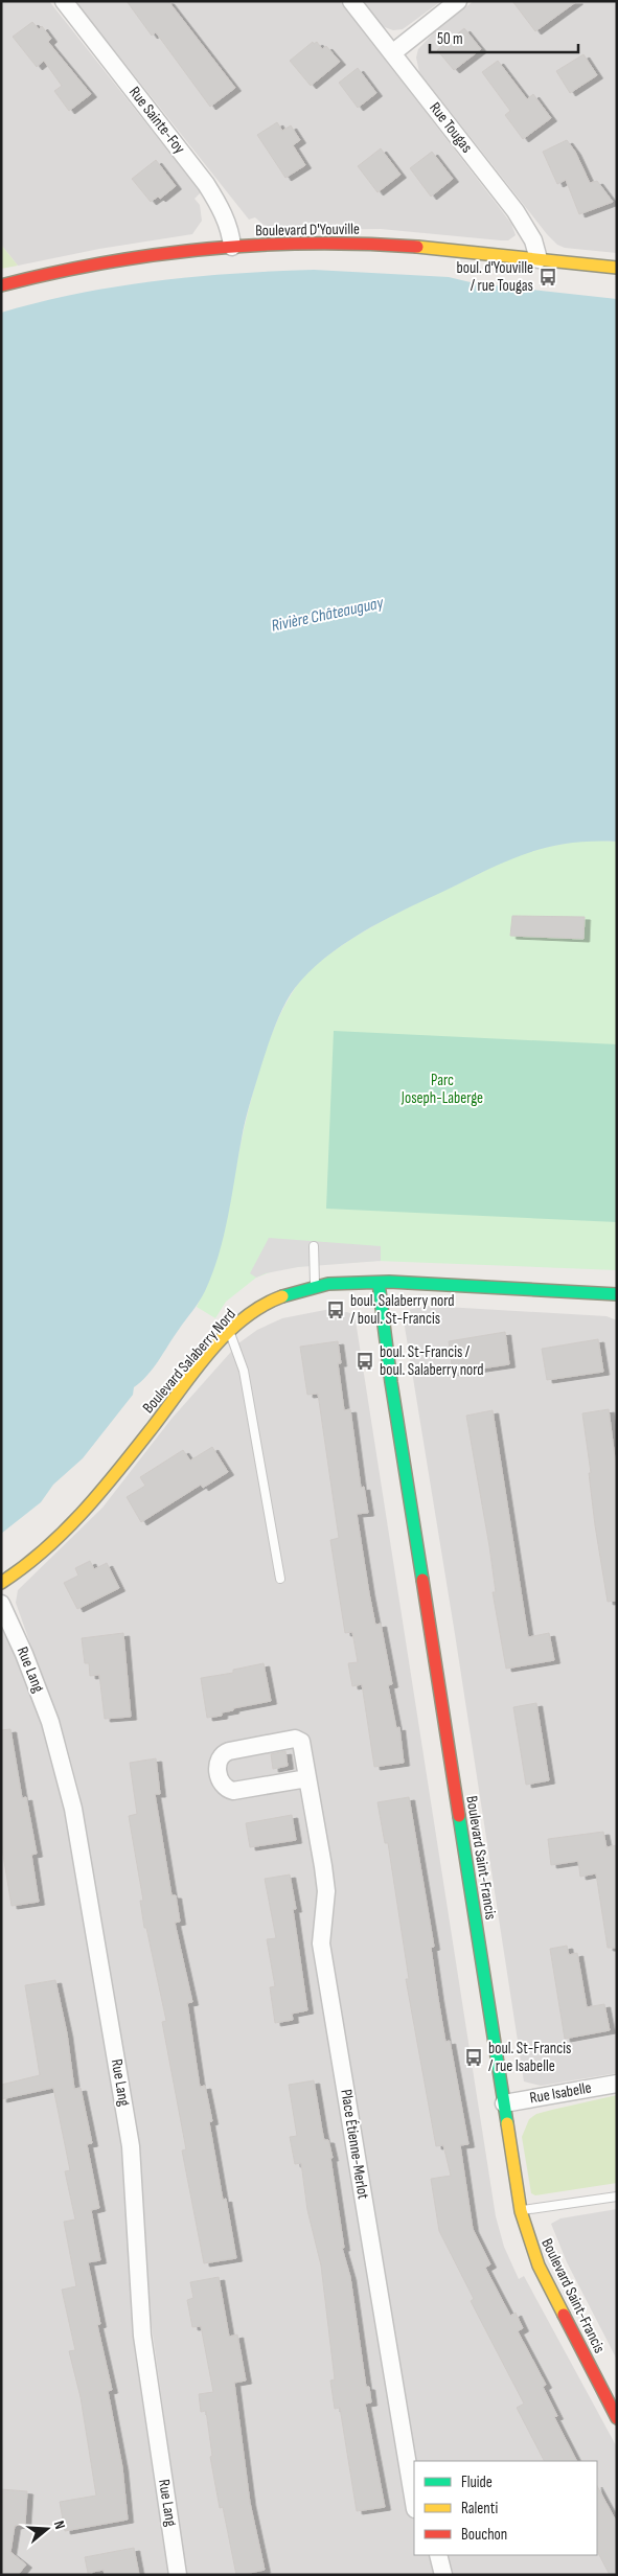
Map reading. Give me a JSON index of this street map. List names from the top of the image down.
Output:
{
  "streets": {
    "street": [
      "Rue Sainte-Foy",
      "Rue Tougas",
      "Boulevard D'Youville",
      "Boulevard Salaberry Nord",
      "Rue Lang",
      "Boulevard Saint-Francis",
      "Rue Isabelle",
      "Place Étienne-Merlot"
    ]
  },
  "crossings": [
    ["Rue Sainte-Foy", "Boulevard D'Youville"],
    ["Rue Tougas", "Boulevard D'Youville"],
    ["Boulevard Salaberry Nord", "Boulevard Saint-Francis"],
    ["Boulevard Saint-Francis", "Rue Isabelle"]
  ],
  "water": ["Rivière Châteauguay"],
  "parks": ["Parc Joseph-Laberge"],
  "places": {
    "bus stop": [
      "boul. d'Youville / rue Tougas",
      "boul. Salaberry nord / boul. St-Francis",
      "boul. St-Francis / boul. Salaberry nord",
      "boul. St-Francis / rue Isabelle"
    ]
  },
  "legend": ["Fluide", "Ralenti", "Bouchon"],
  "scale_bar": "50 m",
  "north": "right"
}
